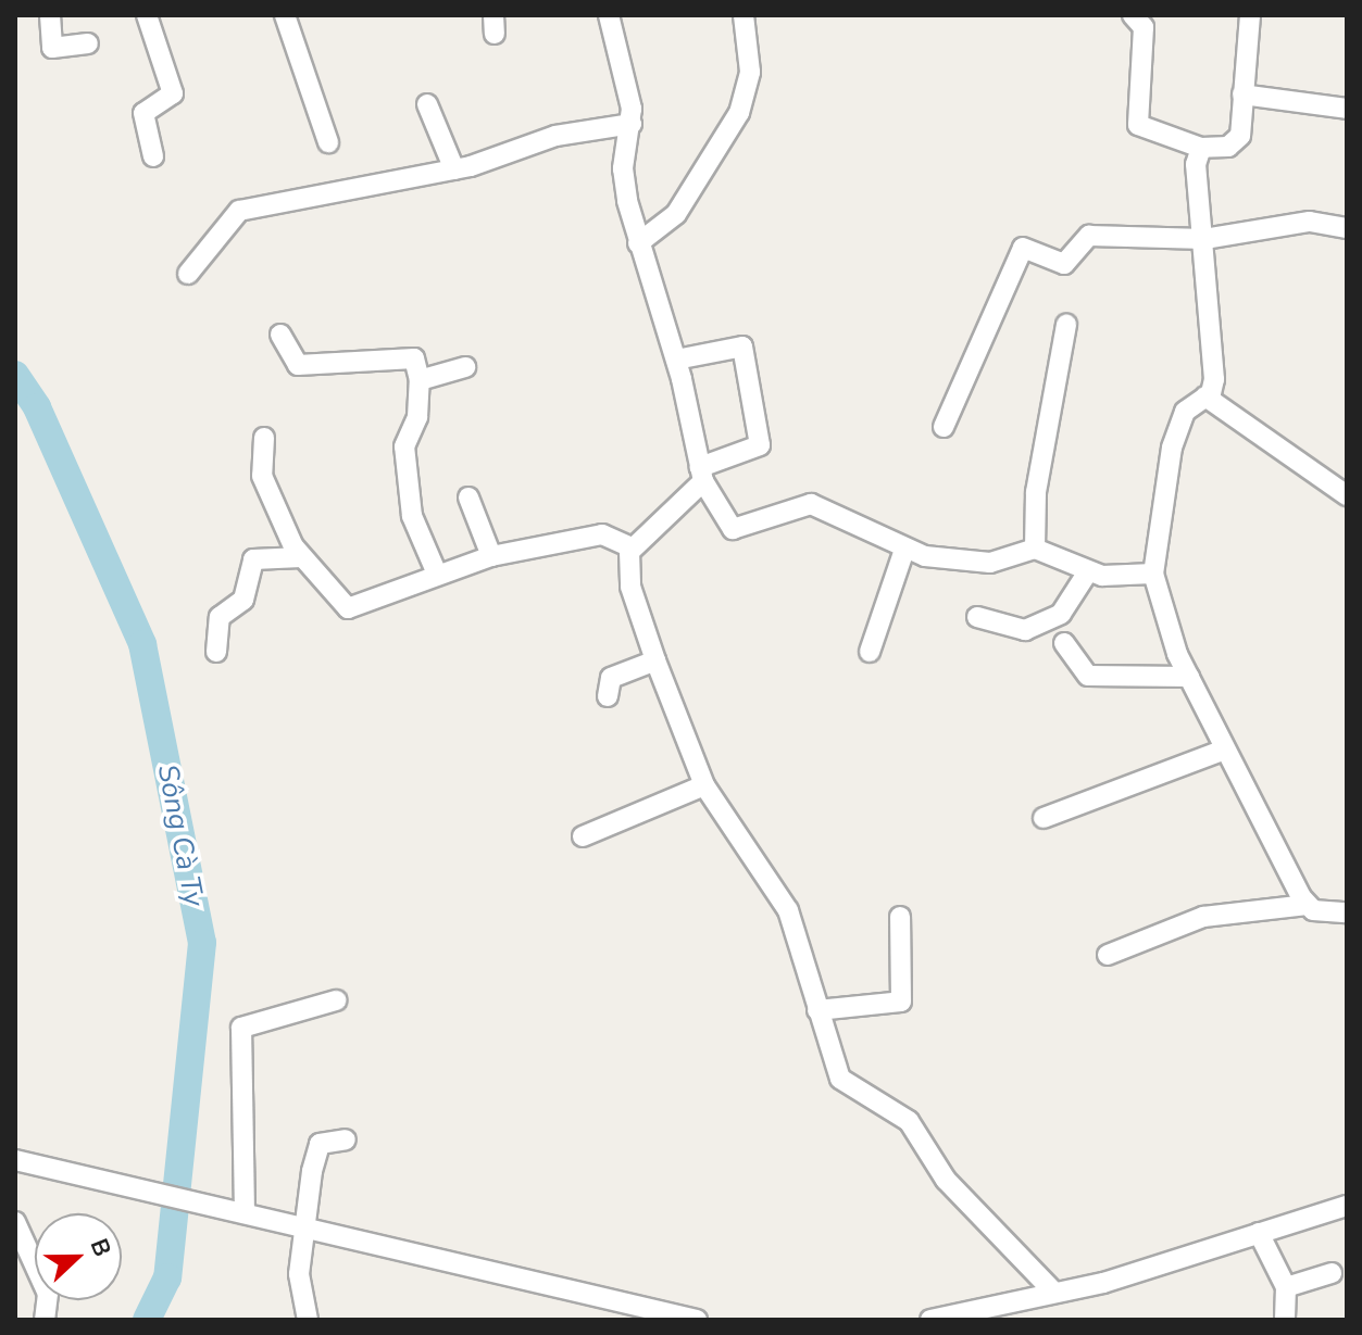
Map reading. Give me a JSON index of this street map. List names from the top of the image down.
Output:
{
  "water": ["Sông Cà Ty"],
  "north": "right"
}
